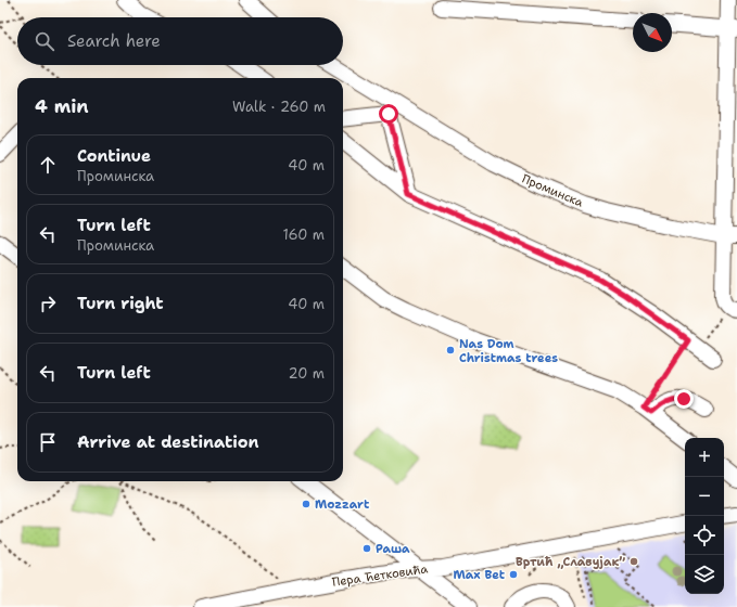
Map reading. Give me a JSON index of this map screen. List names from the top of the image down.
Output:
{
  "streets": {
    "street": ["Проминска", "Пера Ћетковића"]
  },
  "places": [
    "Nas Dom Christmas trees",
    "Mozzart",
    "Раша",
    "Вртић „Славујак”",
    "Max Bet"
  ],
  "north": "bottom right",
  "page": {
    "search": "Search here",
    "heading": ["4 min", "Walk · 260 m"],
    "list": [
      ["Continue", "Проминска", "40 m"],
      ["Turn left", "Проминска", "160 m"],
      ["Turn right", "40 m"],
      ["Turn left", "20 m"],
      "Arrive at destination"
    ],
    "map_buttons": ["+", "−"]
  }
}
